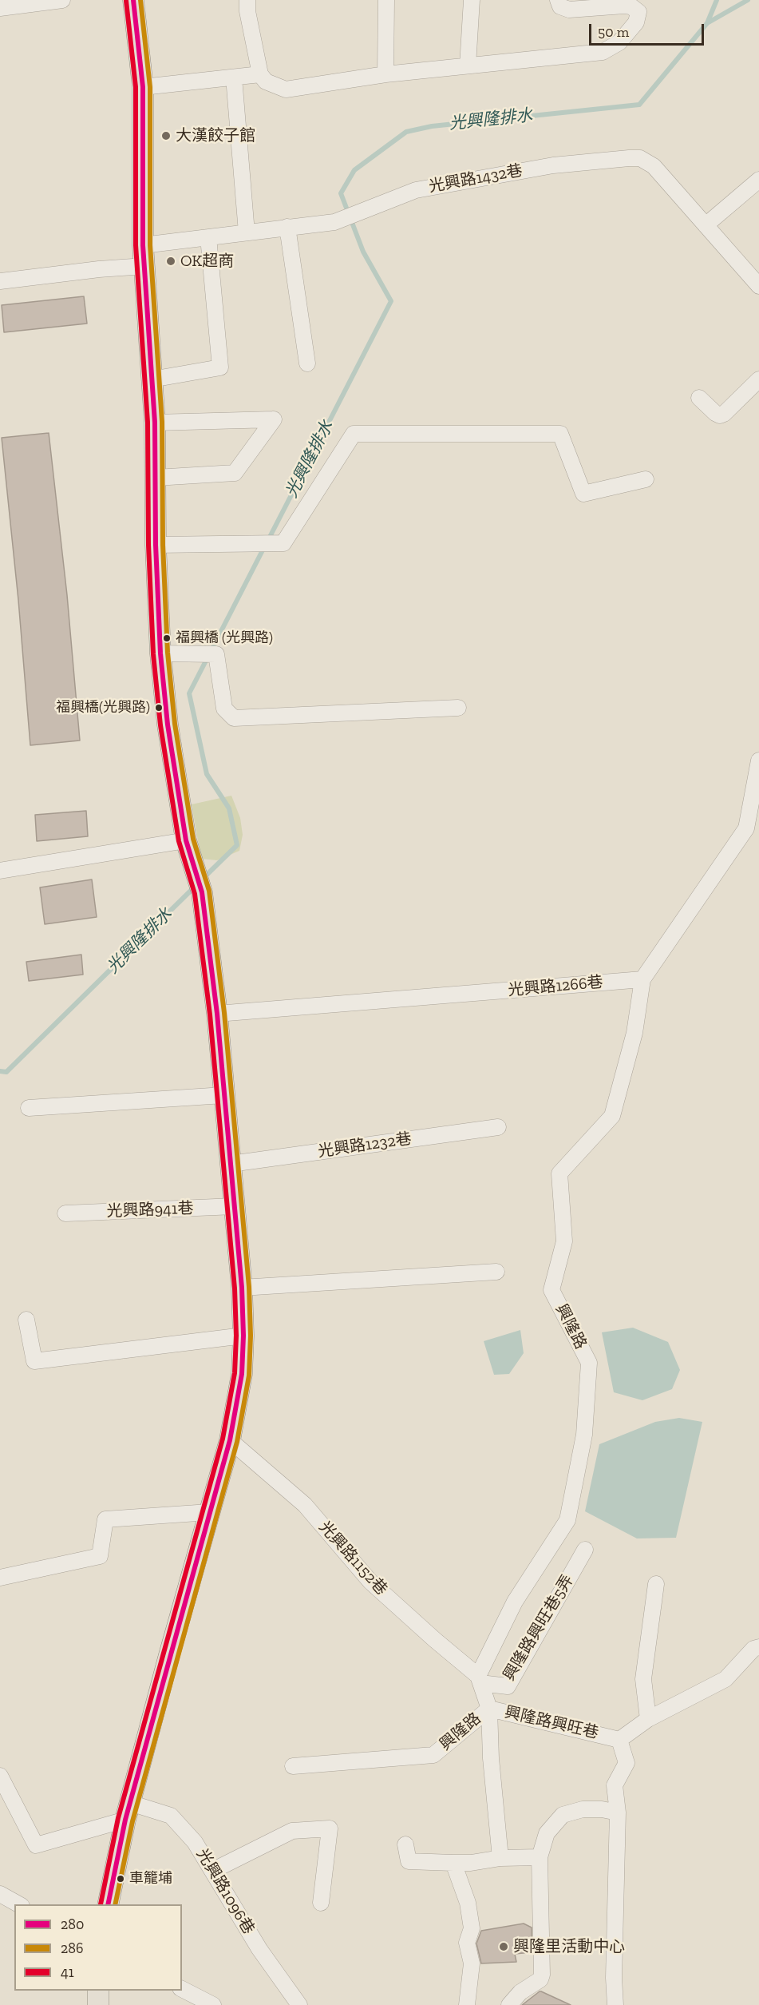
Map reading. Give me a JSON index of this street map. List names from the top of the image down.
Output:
{
  "streets": {
    "street": [
      "光興路1432巷",
      "光興路1266巷",
      "光興路1232巷",
      "光興路941巷",
      "興隆路",
      "光興路1152巷",
      "興隆路興旺巷5弄",
      "興隆路興旺巷",
      "光興路1096巷"
    ]
  },
  "crossings": [
    ["光興路1266巷", "興隆路"],
    ["興隆路", "光興路1152巷"],
    ["興隆路", "興隆路興旺巷5弄"],
    ["興隆路", "興隆路興旺巷"],
    ["光興路1152巷", "興隆路興旺巷5弄"],
    ["光興路1152巷", "興隆路興旺巷"],
    ["興隆路興旺巷5弄", "興隆路興旺巷"]
  ],
  "water": ["光興隆排水"],
  "places": [
    "大漢餃子館",
    "OK超商",
    "福興橋 (光興路)",
    "福興橋(光興路)",
    "車籠埔",
    "興隆里活動中心"
  ],
  "lines": ["transit line 280", "transit line 286", "transit line 41"],
  "legend": ["280", "286", "41"],
  "scale_bar": "50 m"
}
